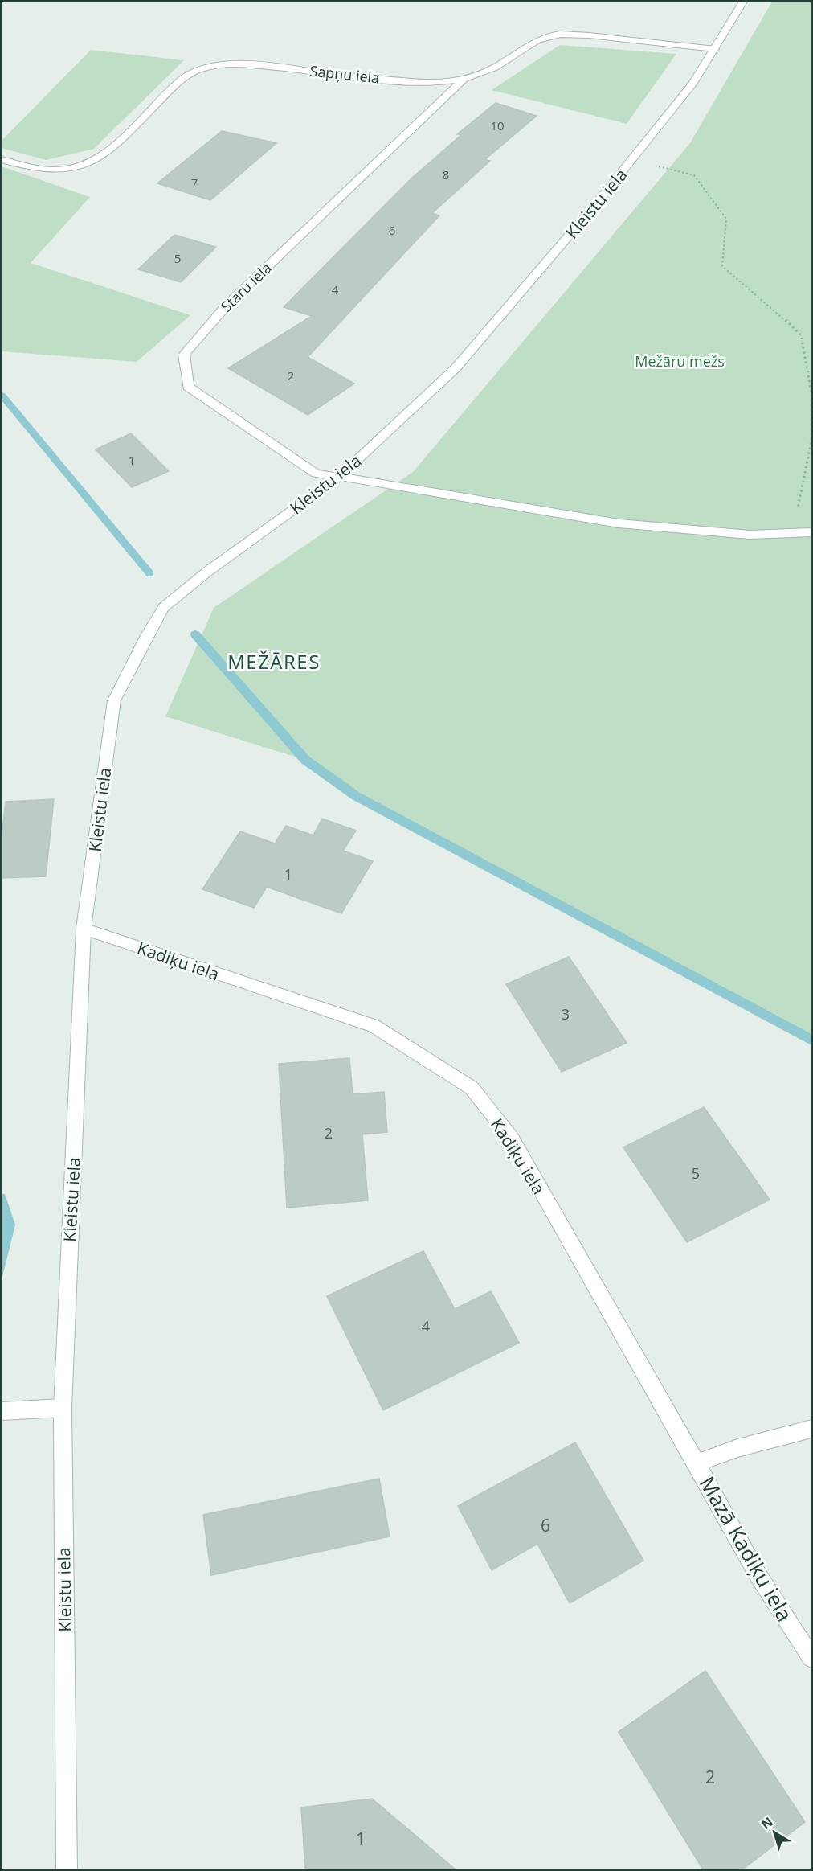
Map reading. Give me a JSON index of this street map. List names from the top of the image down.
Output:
{
  "streets": {
    "street": [
      "Sapņu iela",
      "Kleistu iela",
      "Staru iela",
      "Kadiķu iela",
      "Mazā Kadiķu iela"
    ]
  },
  "crossings": [
    ["Sapņu iela", "Kleistu iela"],
    ["Sapņu iela", "Staru iela"],
    ["Kleistu iela", "Staru iela"],
    ["Kleistu iela", "Kadiķu iela"],
    ["Kadiķu iela", "Mazā Kadiķu iela"]
  ],
  "districts": ["MEŽĀRES"],
  "parks": ["Mežāru mežs"],
  "house_numbers": [
    "10",
    "8",
    "7",
    "6",
    "5",
    "4",
    "2",
    "1",
    "1",
    "3",
    "2",
    "5",
    "4",
    "6",
    "2",
    "1"
  ],
  "north": "top left"
}
